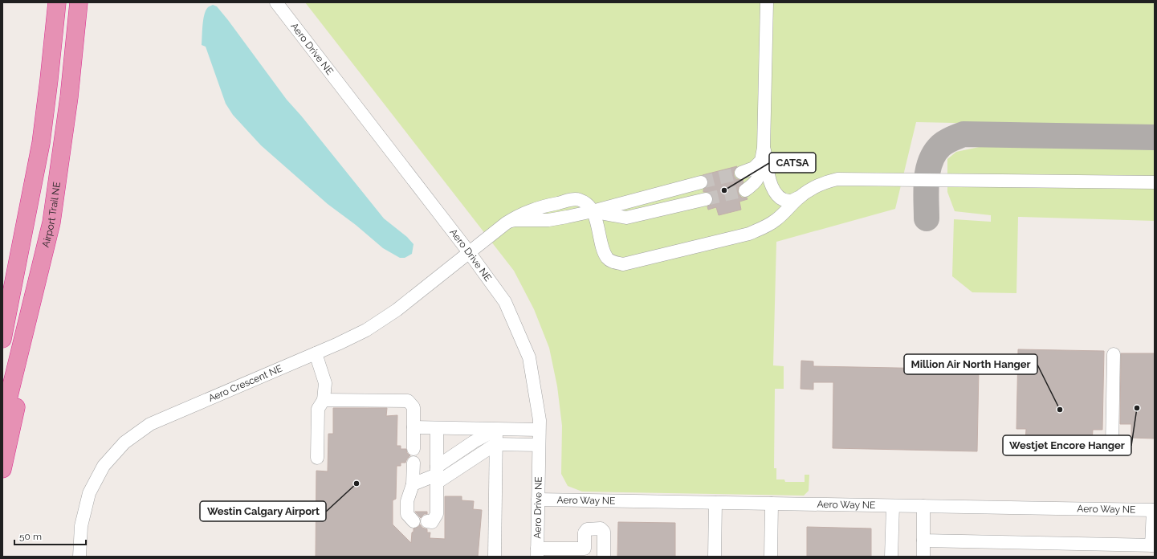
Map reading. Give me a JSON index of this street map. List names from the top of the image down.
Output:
{
  "streets": {
    "highway": ["Airport Trail NE"],
    "street": ["Aero Drive NE", "Aero Crescent NE", "Aero Way NE"]
  },
  "crossings": [
    ["Aero Drive NE", "Aero Crescent NE"],
    ["Aero Drive NE", "Aero Way NE"]
  ],
  "places": [
    "CATSA",
    "Westjet Encore Hanger",
    "Million Air North Hanger",
    "Westin Calgary Airport"
  ],
  "scale_bar": "50 m"
}
